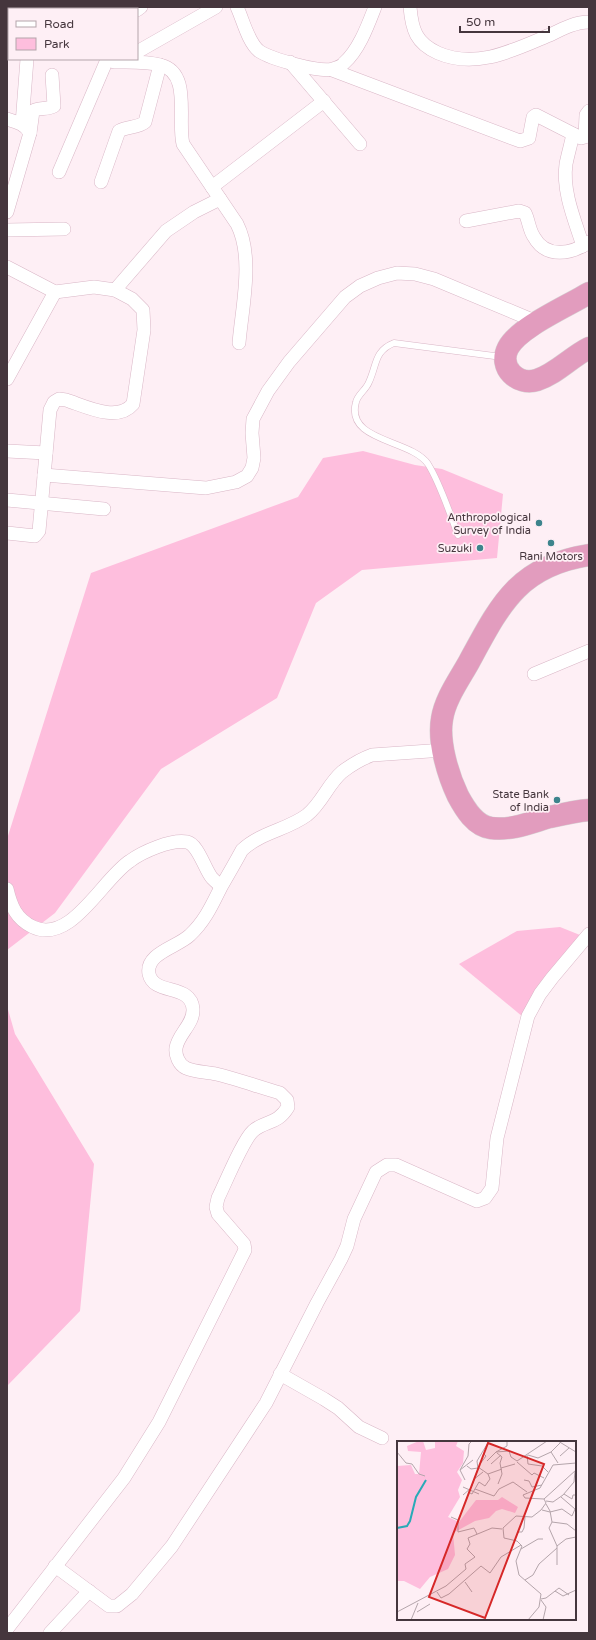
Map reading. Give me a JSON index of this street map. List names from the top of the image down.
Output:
{
  "places": [
    "Anthropological Survey of India",
    "Rani Motors",
    "Suzuki",
    "State Bank of India"
  ],
  "legend": ["Road", "Park"],
  "scale_bar": "50 m"
}
